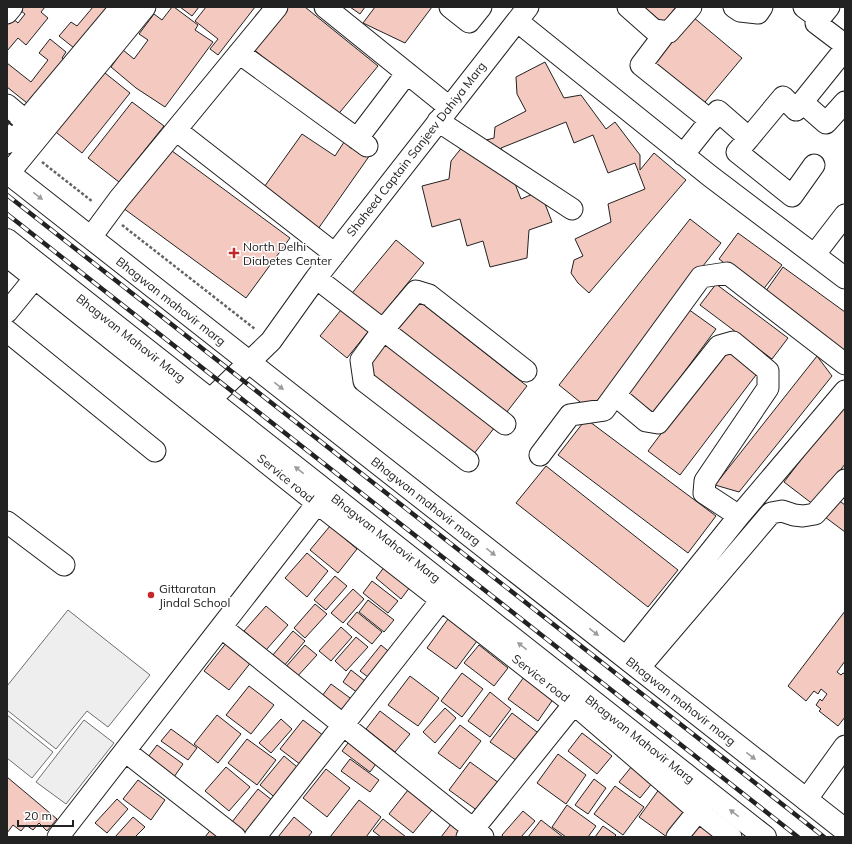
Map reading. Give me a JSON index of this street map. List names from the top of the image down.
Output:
{
  "streets": {
    "main road": ["Bhagwan mahavir marg", "Bhagwan Mahavir Marg"],
    "street": ["Shaheed Captain Sanjeev Dahiya Marg", "Service road"]
  },
  "crossings": [
    ["Shaheed Captain Sanjeev Dahiya Marg", "Bhagwan mahavir marg"],
    ["Shaheed Captain Sanjeev Dahiya Marg", "Bhagwan Mahavir Marg"],
    ["Bhagwan Mahavir Marg", "Service road"]
  ],
  "one_way": ["Bhagwan mahavir marg"],
  "places": {
    "health": ["North Delhi Diabetes Center"],
    "other": ["Gittaratan Jindal School"]
  },
  "scale_bar": "20 m"
}
